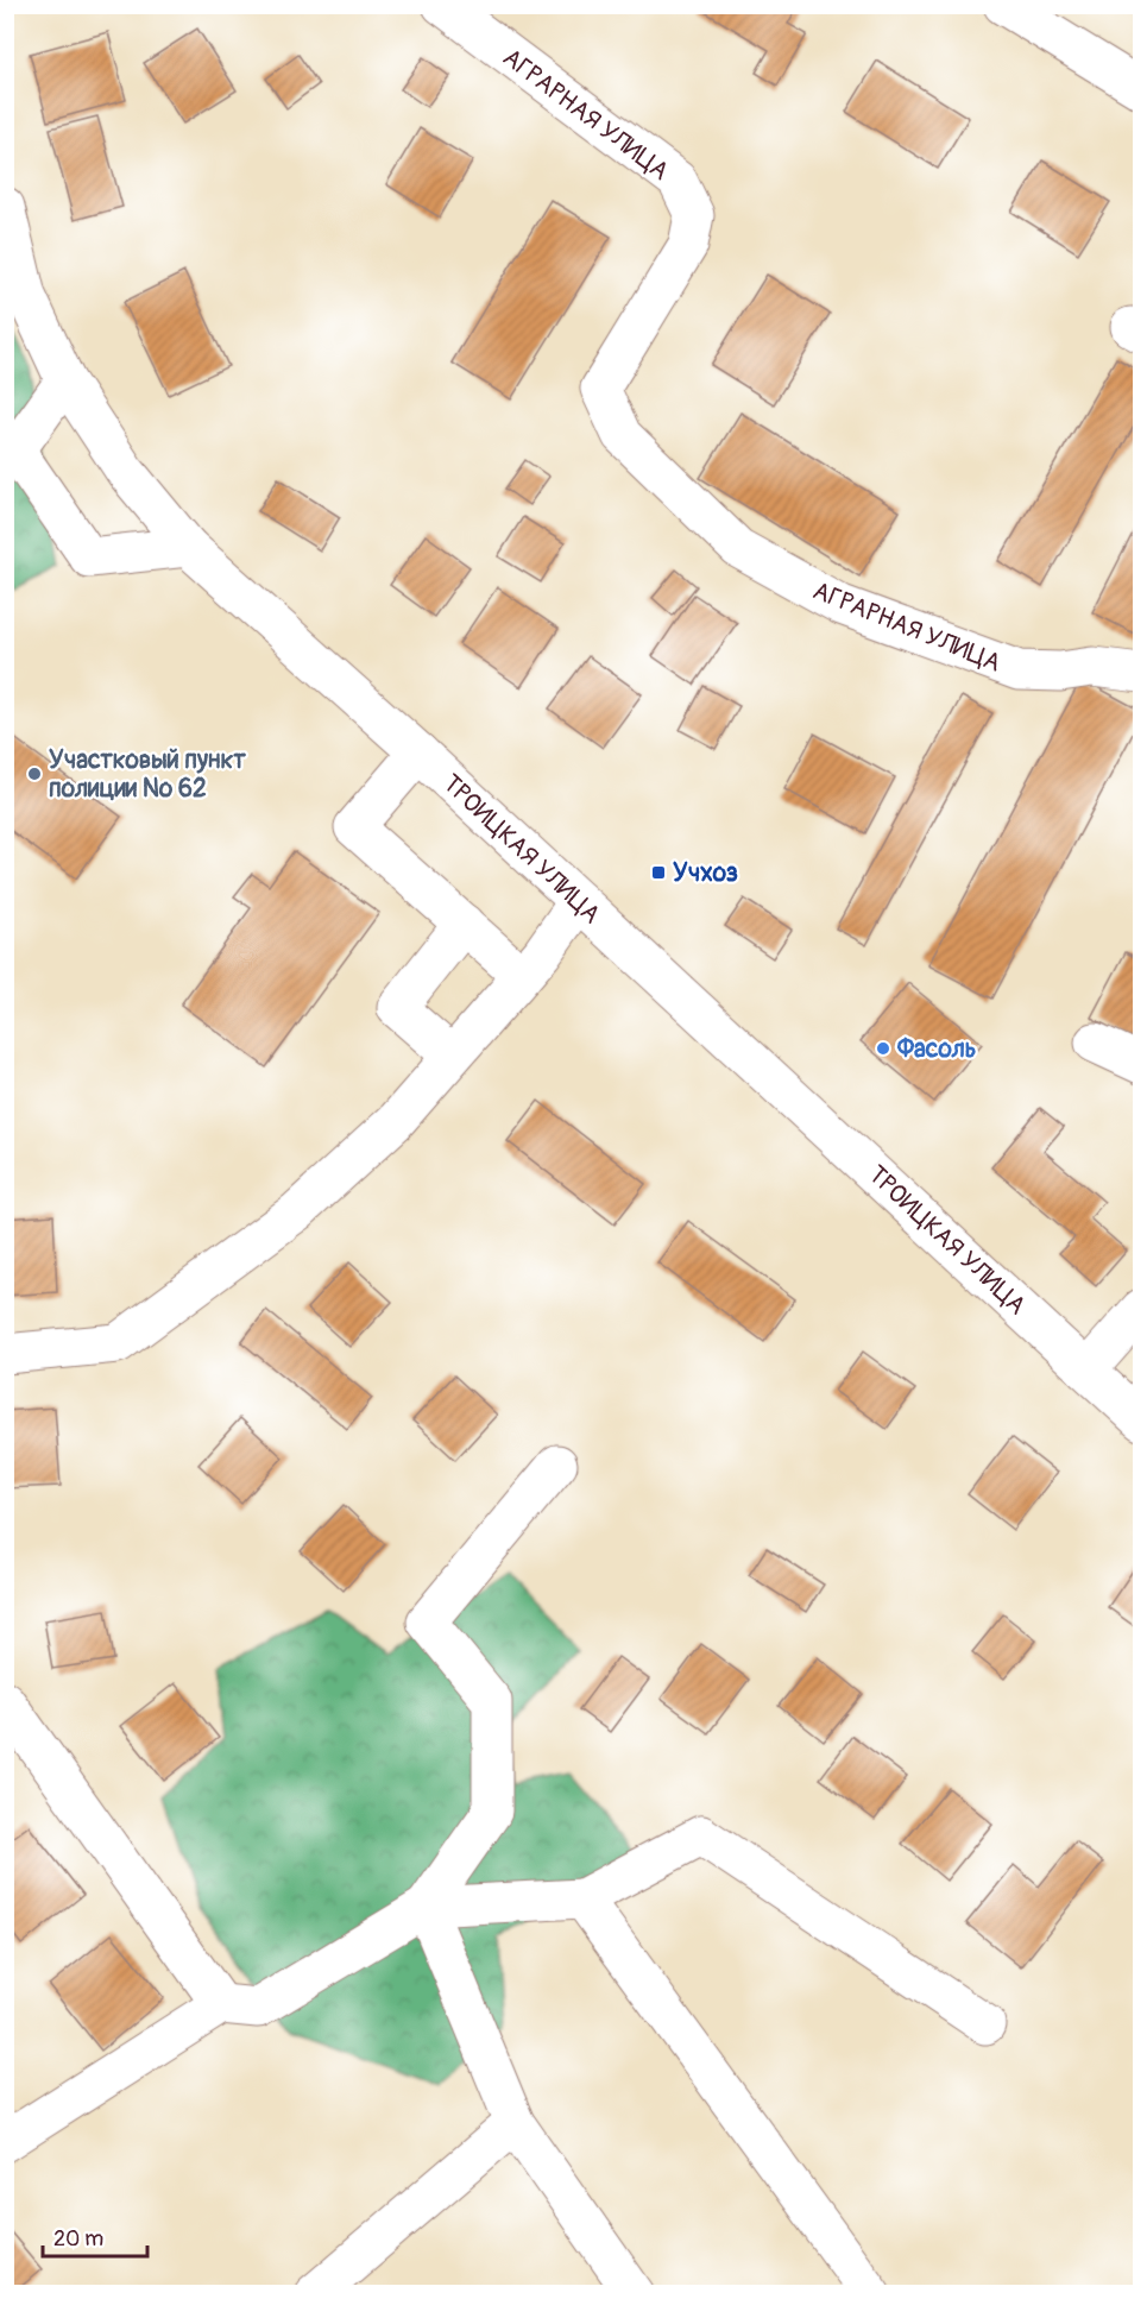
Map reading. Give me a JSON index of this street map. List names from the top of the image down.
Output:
{
  "streets": {
    "street": ["АГРАРНАЯ УЛИЦА", "ТРОИЦКАЯ УЛИЦА"]
  },
  "places": {
    "other": ["Участковый пункт полиции № 62", "Фасоль"],
    "transit": ["Учхоз"]
  },
  "scale_bar": "20 m"
}
